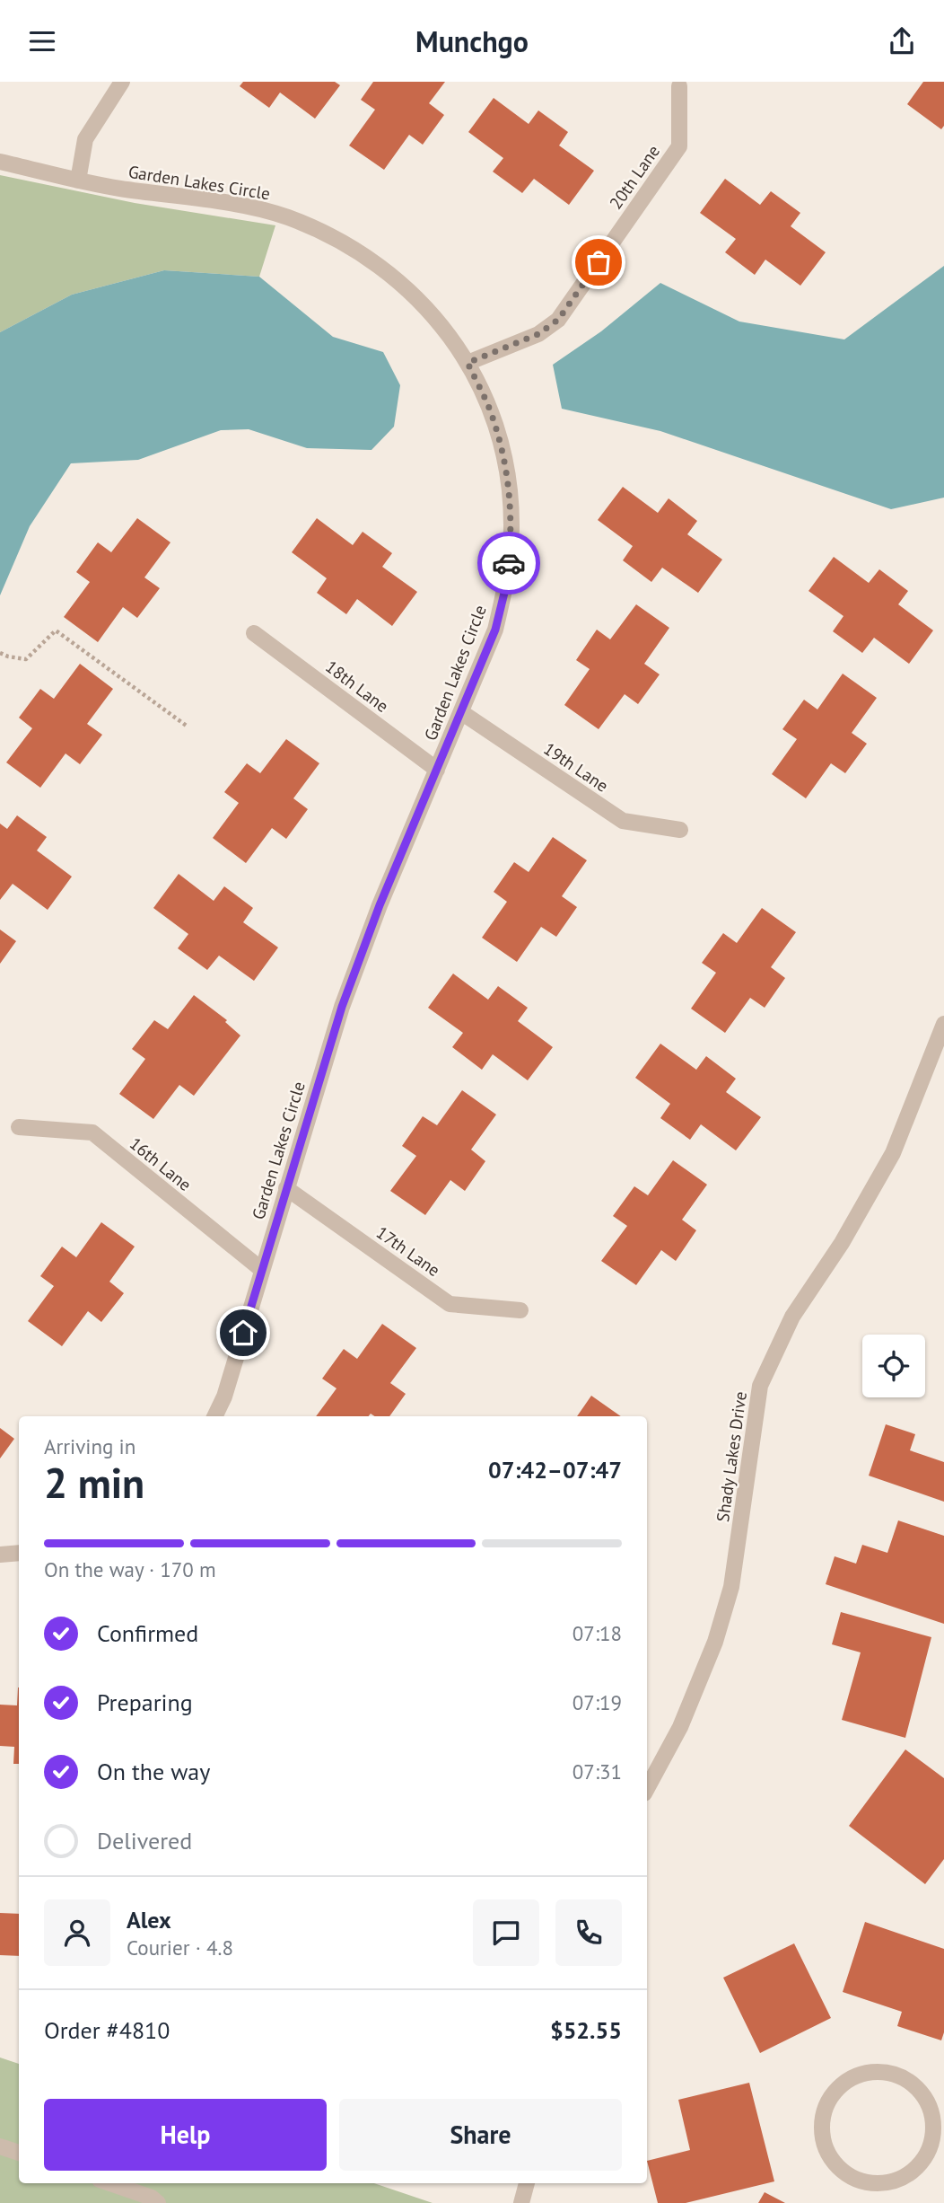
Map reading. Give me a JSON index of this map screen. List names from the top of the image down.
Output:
{
  "streets": {
    "street": [
      "20th Lane",
      "Garden Lakes Circle",
      "18th Lane",
      "19th Lane",
      "16th Lane",
      "17th Lane",
      "Shady Lakes Drive"
    ]
  },
  "crossings": [
    ["20th Lane", "Garden Lakes Circle"],
    ["Garden Lakes Circle", "18th Lane"],
    ["Garden Lakes Circle", "19th Lane"],
    ["Garden Lakes Circle", "16th Lane"],
    ["Garden Lakes Circle", "17th Lane"]
  ],
  "page": {
    "header": "Munchgo",
    "heading": ["2 min", "Arriving in", "07:42–07:47"],
    "panel": [
      "Alex",
      "Courier · 4.8",
      "Order #4810",
      "$52.55"
    ],
    "bar": "On the way · 170 m",
    "list": [
      ["Confirmed", "07:18"],
      ["Preparing", "07:19"],
      ["On the way", "07:31"],
      "Delivered"
    ],
    "buttons": ["Help", "Share"]
  }
}
